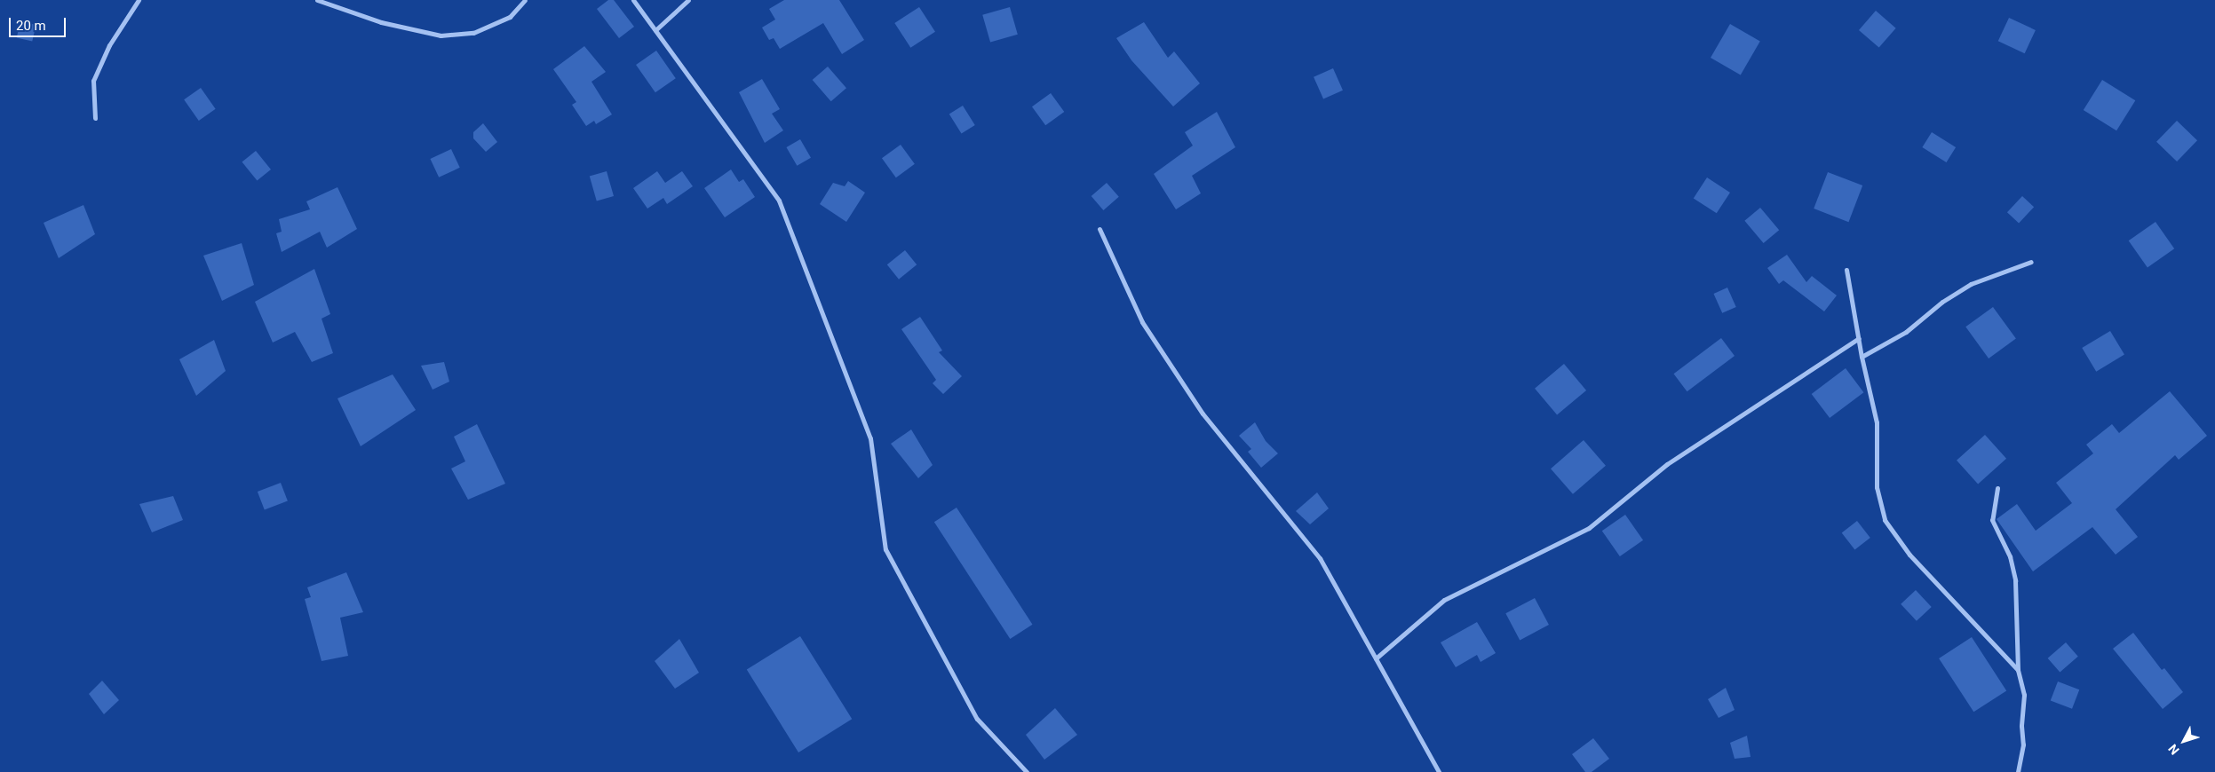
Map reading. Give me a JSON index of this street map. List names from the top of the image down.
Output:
{
  "scale_bar": "20 m",
  "north": "bottom left"
}
